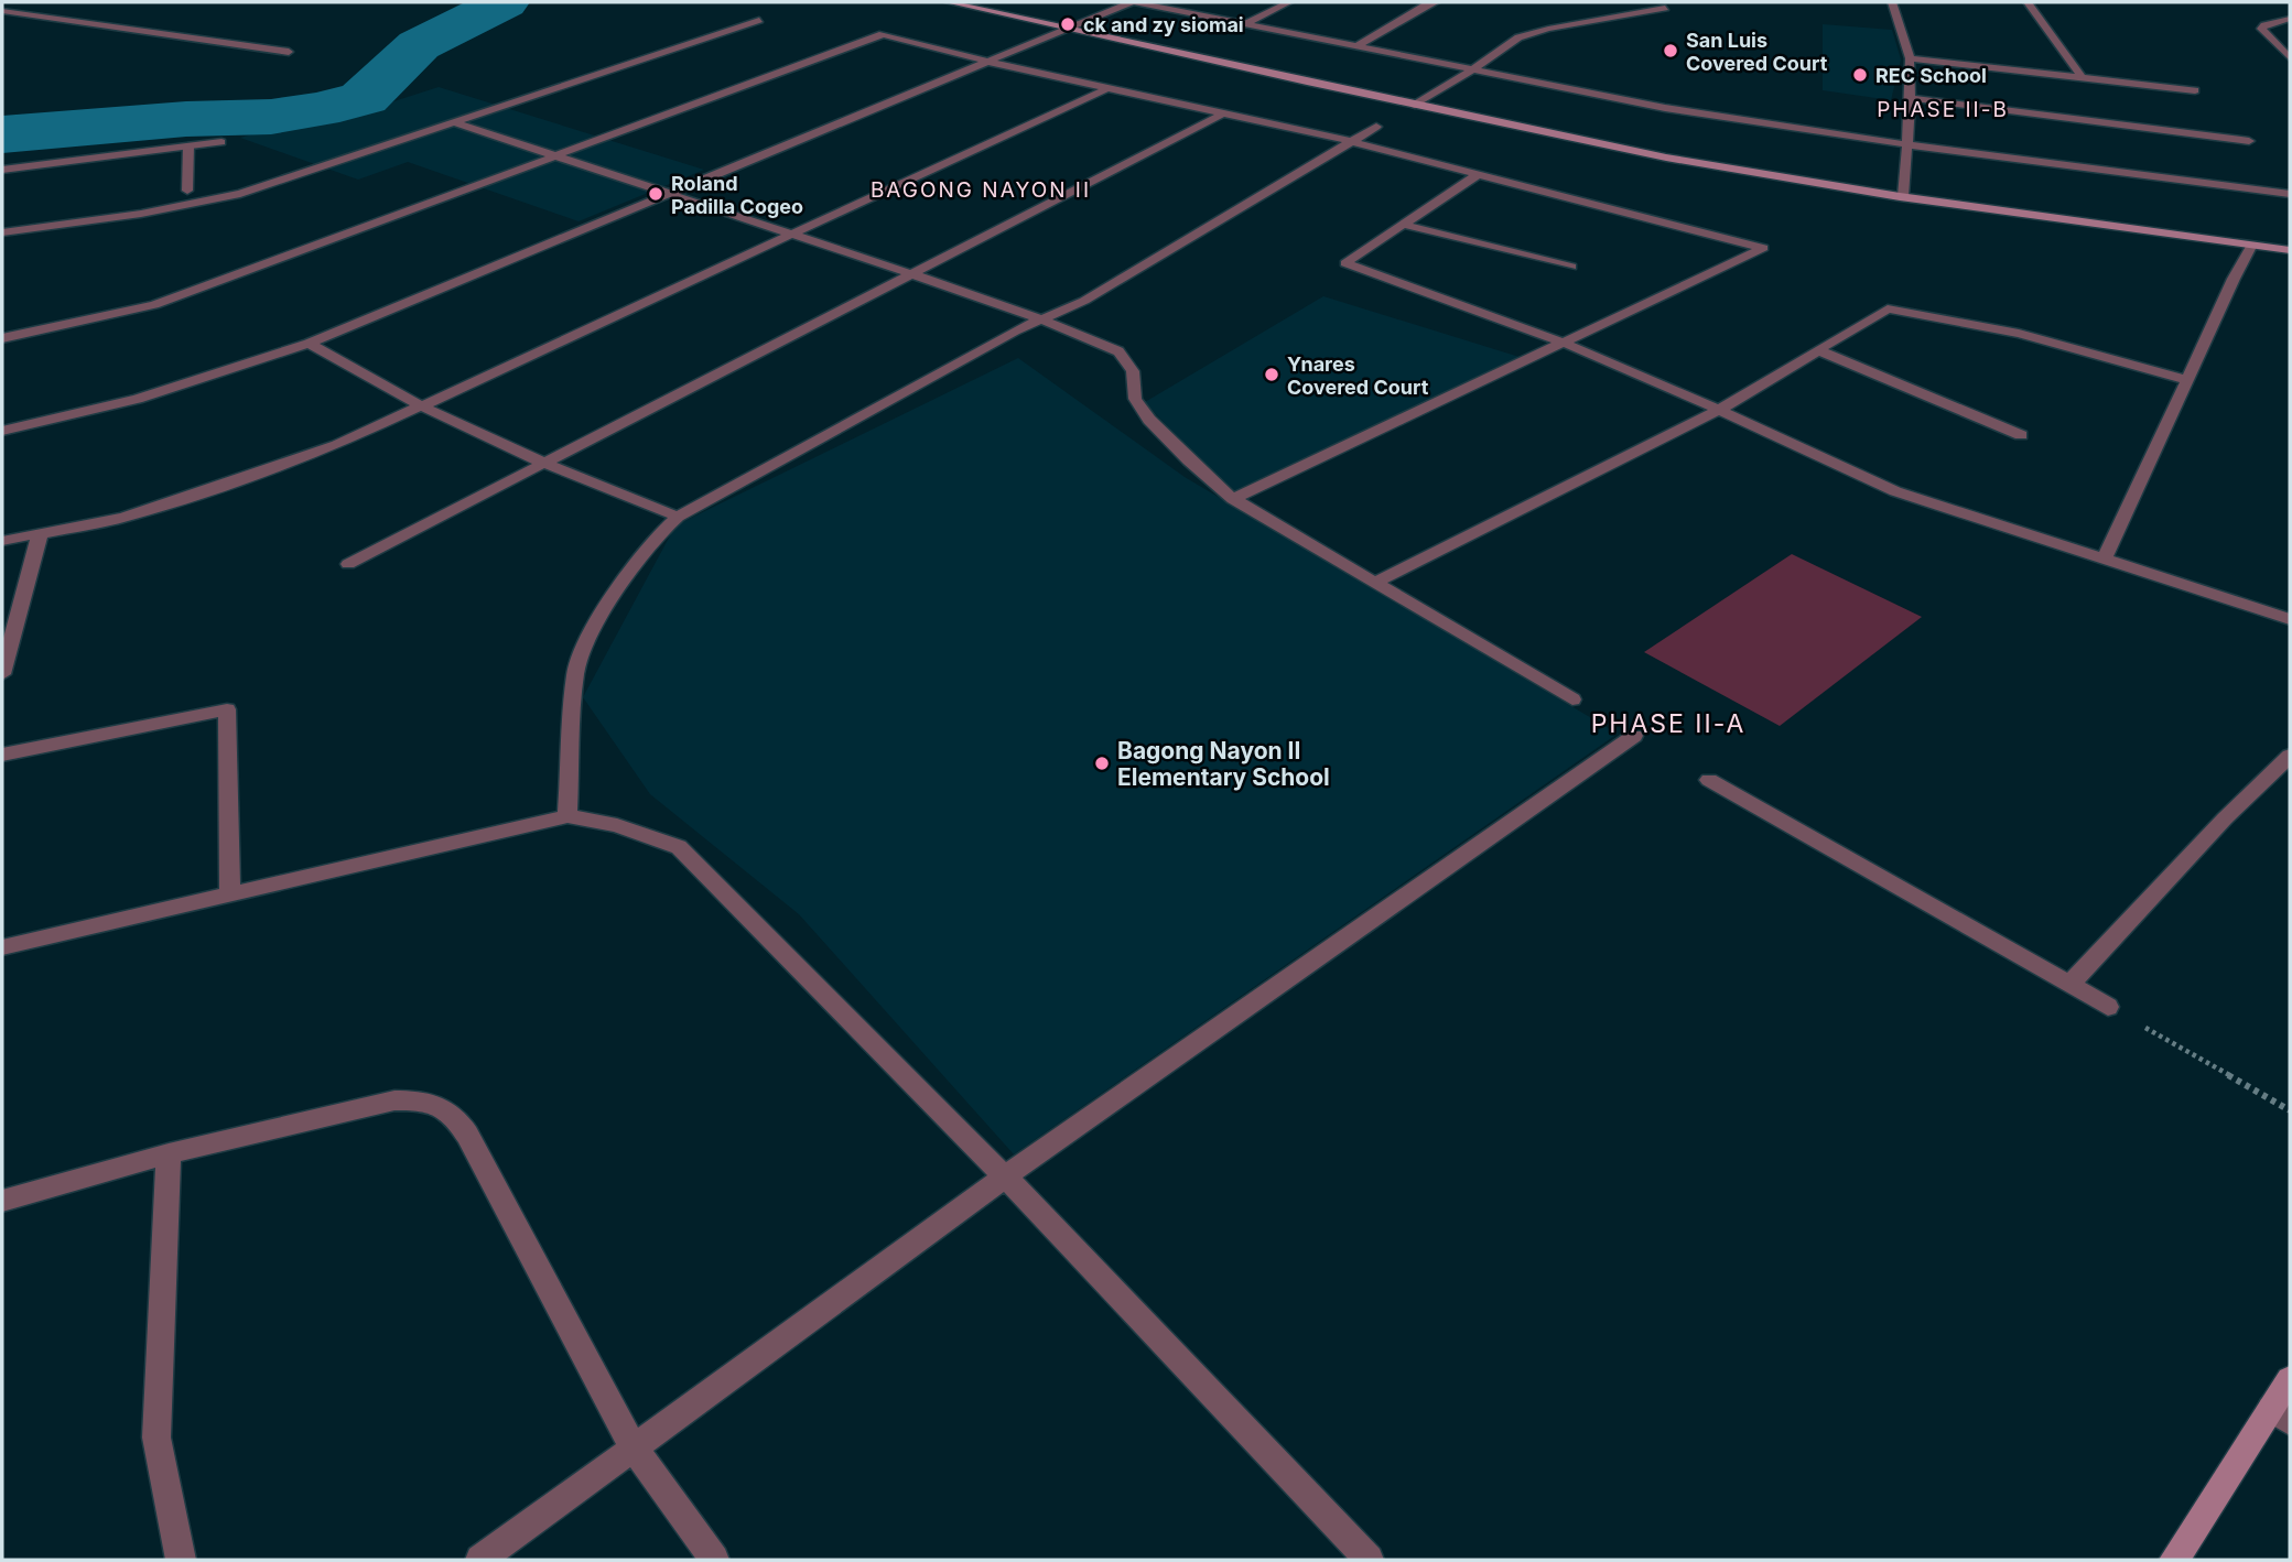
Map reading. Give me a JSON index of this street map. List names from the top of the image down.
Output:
{
  "districts": ["PHASE II-B", "BAGONG NAYON II", "PHASE II-A"],
  "places": [
    "ck and zy siomai",
    "San Luis Covered Court",
    "REC School",
    "Roland Padilla Cogeo",
    "Ynares Covered Court",
    "Bagong Nayon II Elementary School"
  ]
}
